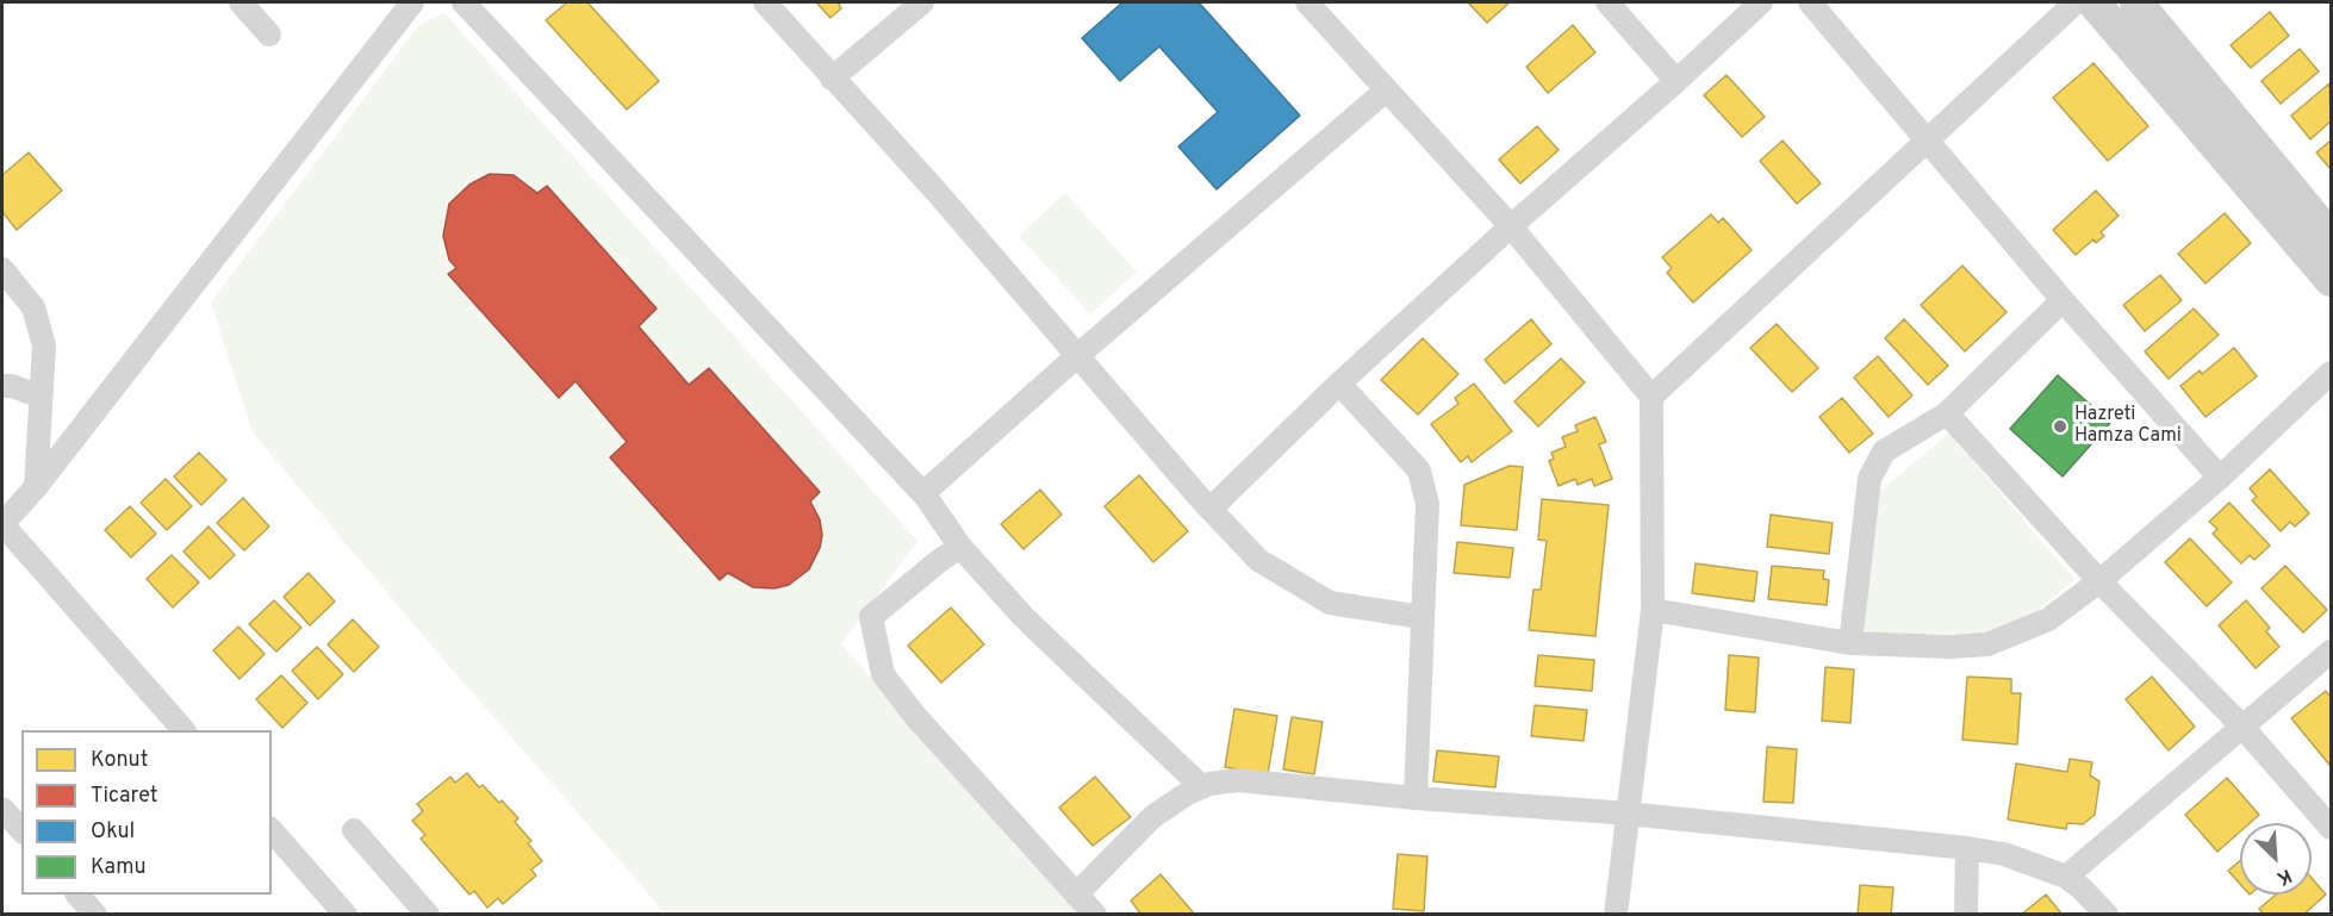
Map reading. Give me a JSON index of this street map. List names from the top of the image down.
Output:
{
  "places": ["Hazreti Hamza Cami"],
  "legend": [
    "Konut",
    "Ticaret",
    "Okul",
    "Kamu"
  ],
  "north": "bottom right"
}
